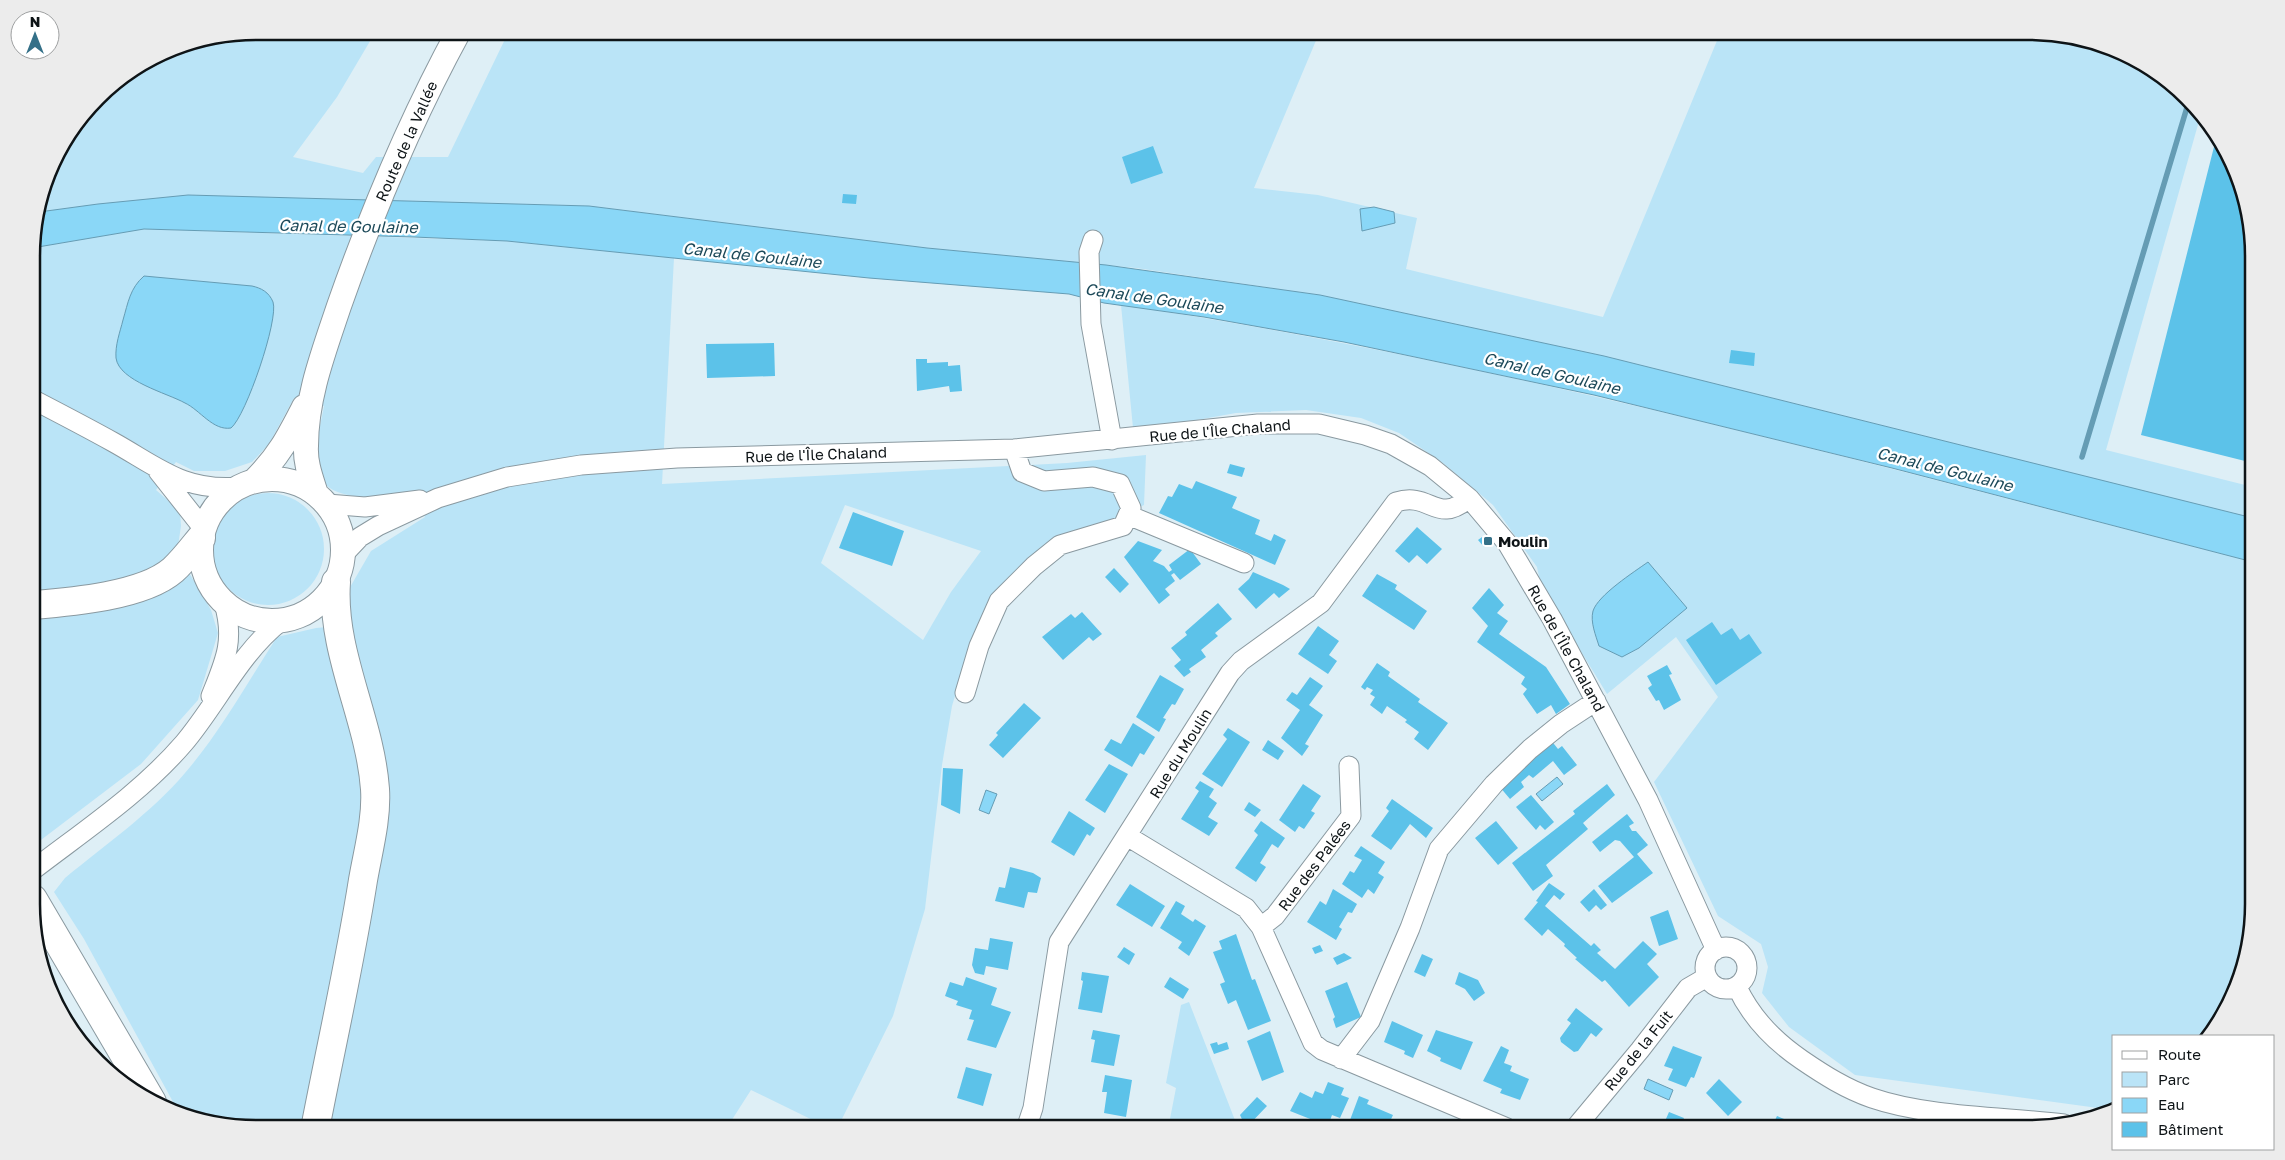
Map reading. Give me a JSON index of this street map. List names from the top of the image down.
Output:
{
  "streets": {
    "main road": ["Route de la Vallée"],
    "street": [
      "Rue de l'Île Chaland",
      "Rue du Moulin",
      "Rue des Palées",
      "Rue de la Fuit"
    ]
  },
  "crossings": [
    ["Rue de l'Île Chaland", "Rue du Moulin"],
    ["Rue de l'Île Chaland", "Rue de la Fuit"]
  ],
  "water": ["Canal de Goulaine"],
  "places": {
    "transit": ["Moulin"]
  },
  "legend": [
    "Route",
    "Parc",
    "Eau",
    "Bâtiment"
  ],
  "north": "top"
}
